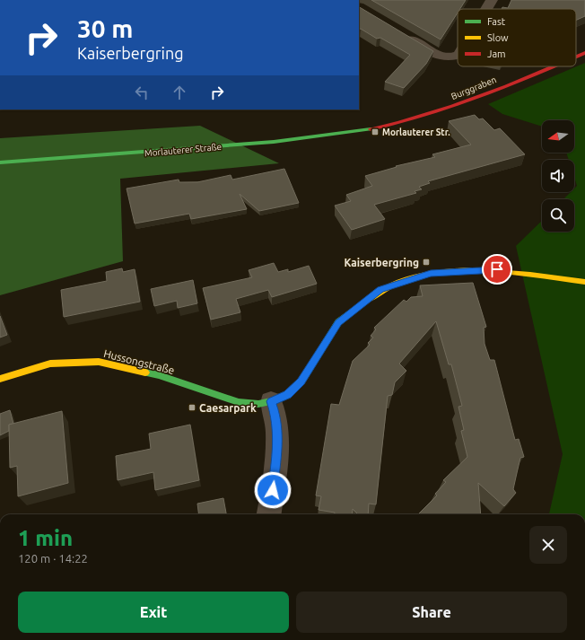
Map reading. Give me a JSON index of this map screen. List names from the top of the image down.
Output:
{
  "streets": {
    "street": ["Burggraben", "Morlauterer Straße", "Hussongstraße"]
  },
  "crossings": [
    ["Burggraben", "Morlauterer Straße"]
  ],
  "places": {
    "transit": ["Morlauterer Str.", "Kaiserbergring", "Caesarpark"]
  },
  "legend": ["Fast", "Slow", "Jam"],
  "north": "left",
  "page": {
    "turn": ["30 m", "Kaiserbergring"],
    "heading": ["1 min", "120 m · 14:22"],
    "buttons": ["Exit", "Share"]
  }
}
